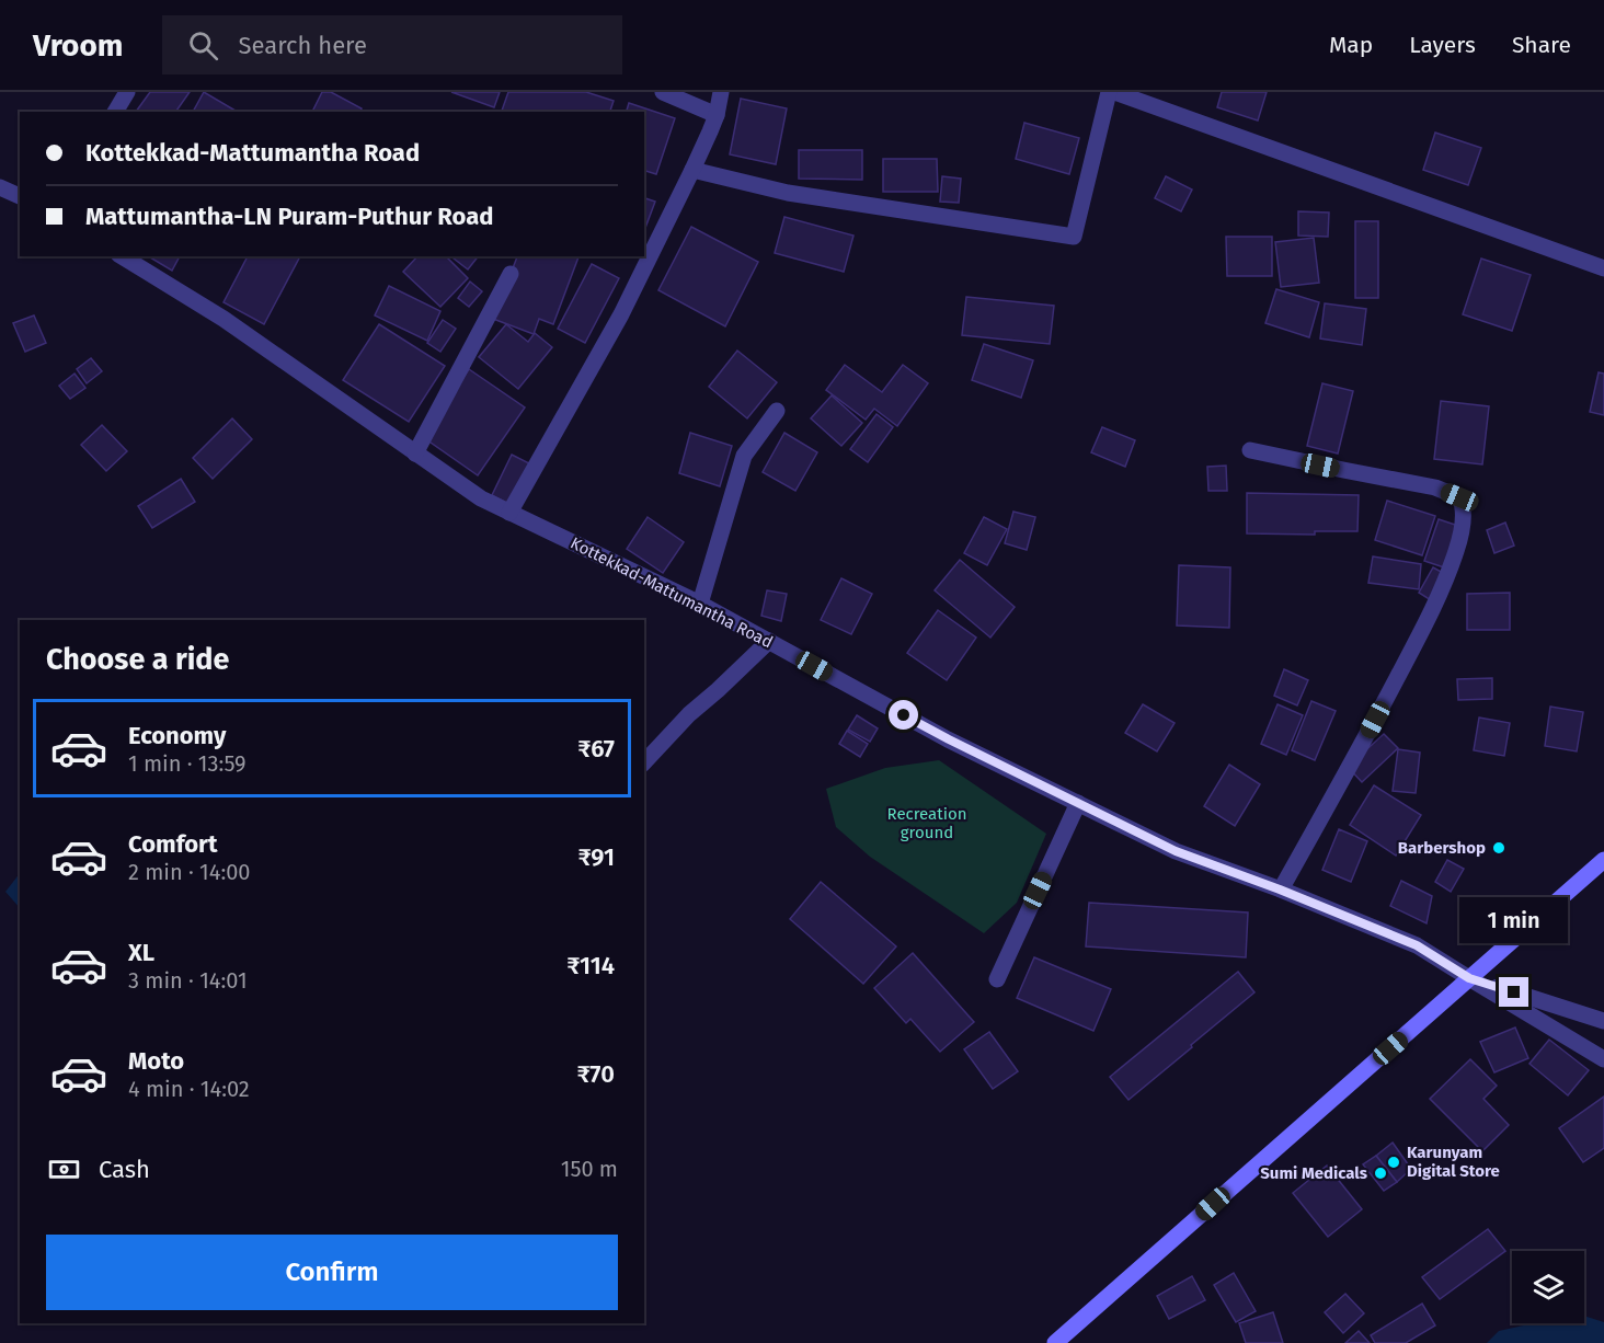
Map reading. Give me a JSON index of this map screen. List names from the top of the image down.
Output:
{
  "streets": {
    "street": ["Kottekkad-Mattumantha Road"]
  },
  "parks": ["Recreation ground"],
  "places": ["Barbershop", "Karunyam Digital Store", "Sumi Medicals"],
  "page": {
    "header": "Vroom",
    "search": "Search here",
    "nav": ["Map", "Layers", "Share"],
    "banner": ["Kottekkad-Mattumantha Road", "Mattumantha-LN Puram-Puthur Road"],
    "heading": "Choose a ride",
    "list": [
      {
        "name": "Economy",
        "note": "1 min · 13:59",
        "value": "₹67"
      },
      {
        "name": "Comfort",
        "note": "2 min · 14:00",
        "value": "₹91"
      },
      {
        "name": "XL",
        "note": "3 min · 14:01",
        "value": "₹114"
      },
      {
        "name": "Moto",
        "note": "4 min · 14:02",
        "value": "₹70"
      }
    ],
    "bubble": "1 min",
    "pay": ["Cash", "150 m"],
    "buttons": "Confirm"
  }
}
